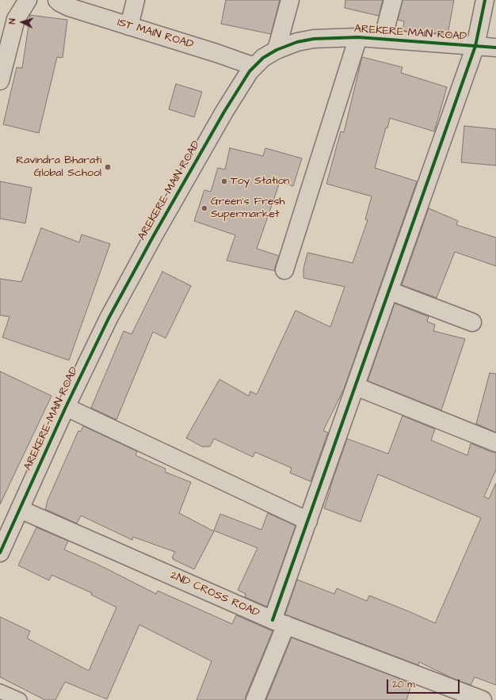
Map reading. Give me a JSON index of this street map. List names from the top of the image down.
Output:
{
  "streets": {
    "street": ["AREKERE MAIN ROAD", "1ST MAIN ROAD", "2ND CROSS ROAD"]
  },
  "crossings": [
    ["AREKERE MAIN ROAD", "1ST MAIN ROAD"],
    ["AREKERE MAIN ROAD", "2ND CROSS ROAD"]
  ],
  "places": ["Ravindra Bharati Global School", "Toy Station", "Green's Fresh Supermarket"],
  "scale_bar": "20 m",
  "north": "left"
}
